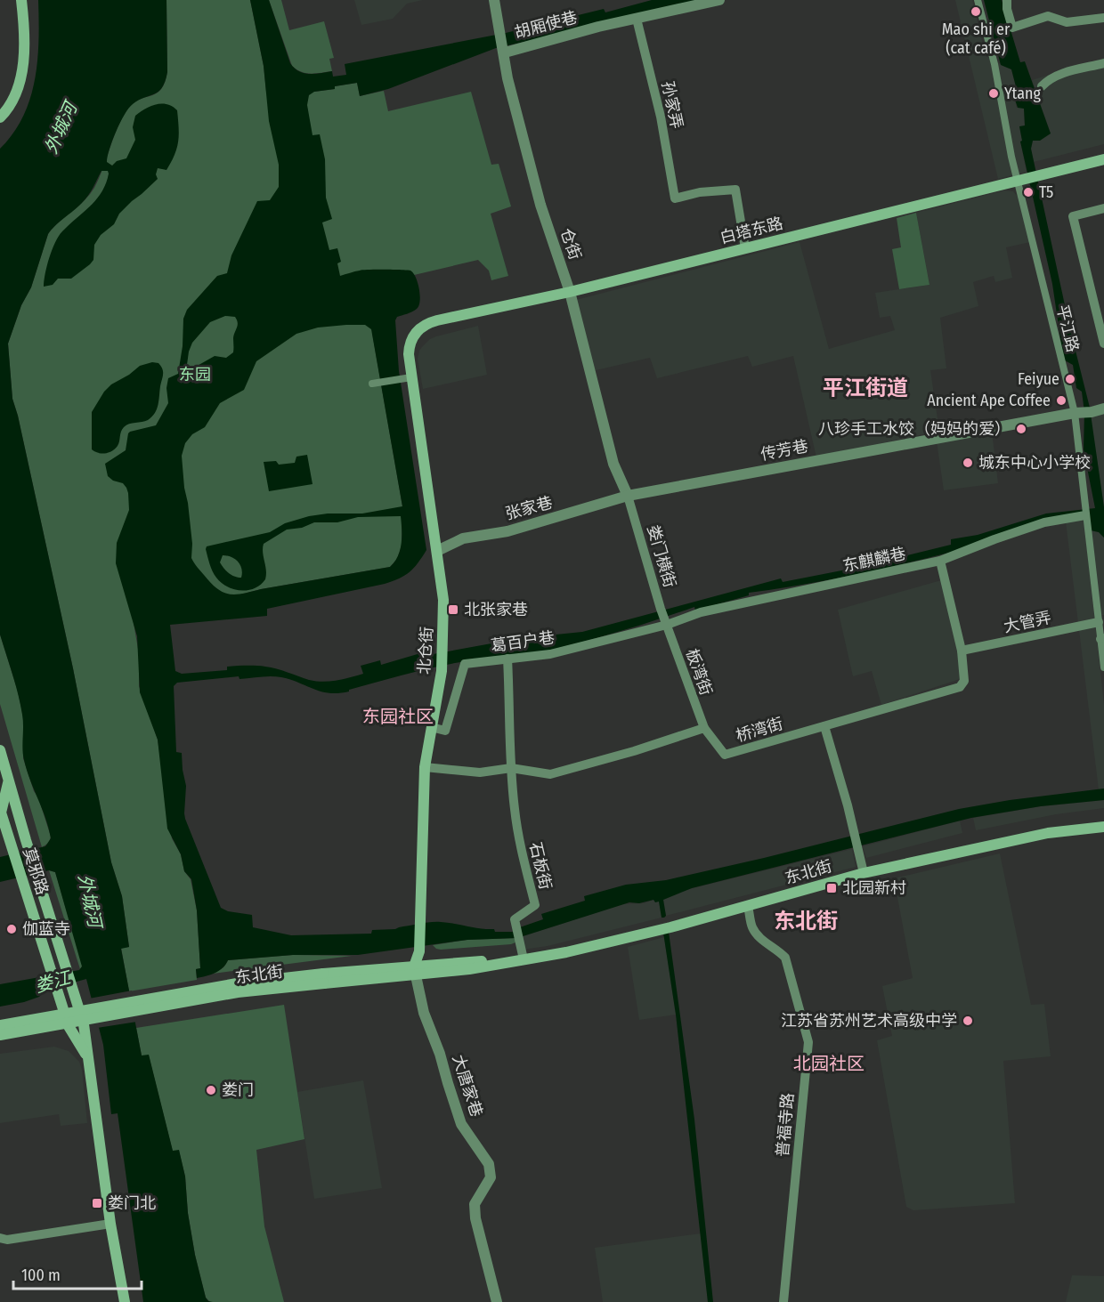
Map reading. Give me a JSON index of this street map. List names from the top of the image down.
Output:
{
  "streets": {
    "main road": [
      "白塔东路",
      "北仓街",
      "莫邪路",
      "东北街"
    ],
    "street": [
      "胡厢使巷",
      "孙家弄",
      "仓街",
      "平江路",
      "传芳巷",
      "张家巷",
      "娄门横街",
      "东麒麟巷",
      "大管弄",
      "葛百户巷",
      "板湾街",
      "桥湾街",
      "石板街",
      "大唐家巷",
      "普福寺路"
    ]
  },
  "crossings": [
    ["胡厢使巷", "孙家弄"],
    ["胡厢使巷", "仓街"],
    ["孙家弄", "白塔东路"],
    ["白塔东路", "仓街"],
    ["白塔东路", "平江路"],
    ["白塔东路", "北仓街"],
    ["仓街", "传芳巷"],
    ["仓街", "张家巷"],
    ["仓街", "娄门横街"],
    ["平江路", "传芳巷"],
    ["平江路", "东麒麟巷"],
    ["平江路", "大管弄"],
    ["传芳巷", "张家巷"],
    ["传芳巷", "娄门横街"],
    ["张家巷", "娄门横街"],
    ["张家巷", "北仓街"],
    ["娄门横街", "东麒麟巷"],
    ["娄门横街", "葛百户巷"],
    ["娄门横街", "板湾街"],
    ["东麒麟巷", "葛百户巷"],
    ["东麒麟巷", "板湾街"],
    ["东麒麟巷", "桥湾街"],
    ["大管弄", "桥湾街"],
    ["葛百户巷", "北仓街"],
    ["葛百户巷", "板湾街"],
    ["北仓街", "东北街"],
    ["北仓街", "大唐家巷"],
    ["板湾街", "桥湾街"],
    ["石板街", "东北街"],
    ["东北街", "大唐家巷"],
    ["东北街", "普福寺路"]
  ],
  "districts": [
    "平江街道",
    "东园社区",
    "东北街",
    "北园社区"
  ],
  "water": ["外城河", "娄江"],
  "parks": ["东园"],
  "places": {
    "other": [
      "Mao shi er (cat café)",
      "Ytang",
      "T5",
      "Feiyue",
      "Ancient Ape Coffee",
      "八珍手工水饺（妈妈的爱）",
      "城东中心小学校",
      "伽蓝寺",
      "江苏省苏州艺术高级中学",
      "娄门"
    ],
    "transit": ["北张家巷", "北园新村", "娄门北"]
  },
  "scale_bar": "100 m"
}
